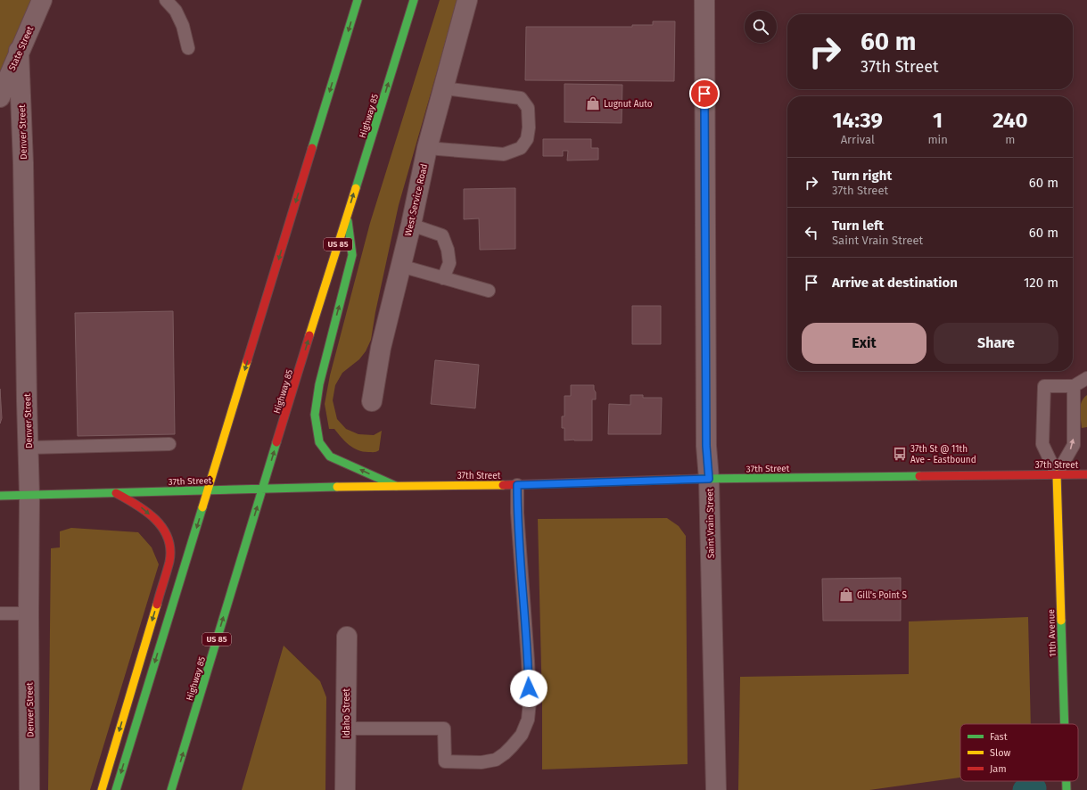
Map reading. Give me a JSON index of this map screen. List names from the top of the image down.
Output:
{
  "streets": {
    "main road": [
      "Highway 85",
      "US 85",
      "37th Street",
      "11th Avenue"
    ],
    "street": [
      "State Street",
      "Denver Street",
      "West Service Road",
      "Saint Vrain Street",
      "Idaho Street"
    ]
  },
  "crossings": [
    ["State Street", "Denver Street"],
    ["Highway 85", "37th Street"],
    ["Denver Street", "37th Street"],
    ["37th Street", "Saint Vrain Street"],
    ["37th Street", "11th Avenue"]
  ],
  "places": {
    "shop": ["Lugnut Auto", "Gill's Point S"],
    "bus stop": ["37th St @ 11th Ave - Eastbound"]
  },
  "legend": ["Fast", "Slow", "Jam"],
  "page": {
    "turn": ["60 m", "37th Street"],
    "eta": [
      "14:39",
      "Arrival",
      "1",
      "min",
      "240",
      "m"
    ],
    "list": [
      {
        "name": "Turn right",
        "note": "37th Street",
        "value": "60 m"
      },
      {
        "name": "Turn left",
        "note": "Saint Vrain Street",
        "value": "60 m"
      },
      {
        "name": "Arrive at destination",
        "value": "120 m"
      }
    ],
    "buttons": ["Exit", "Share"]
  }
}
